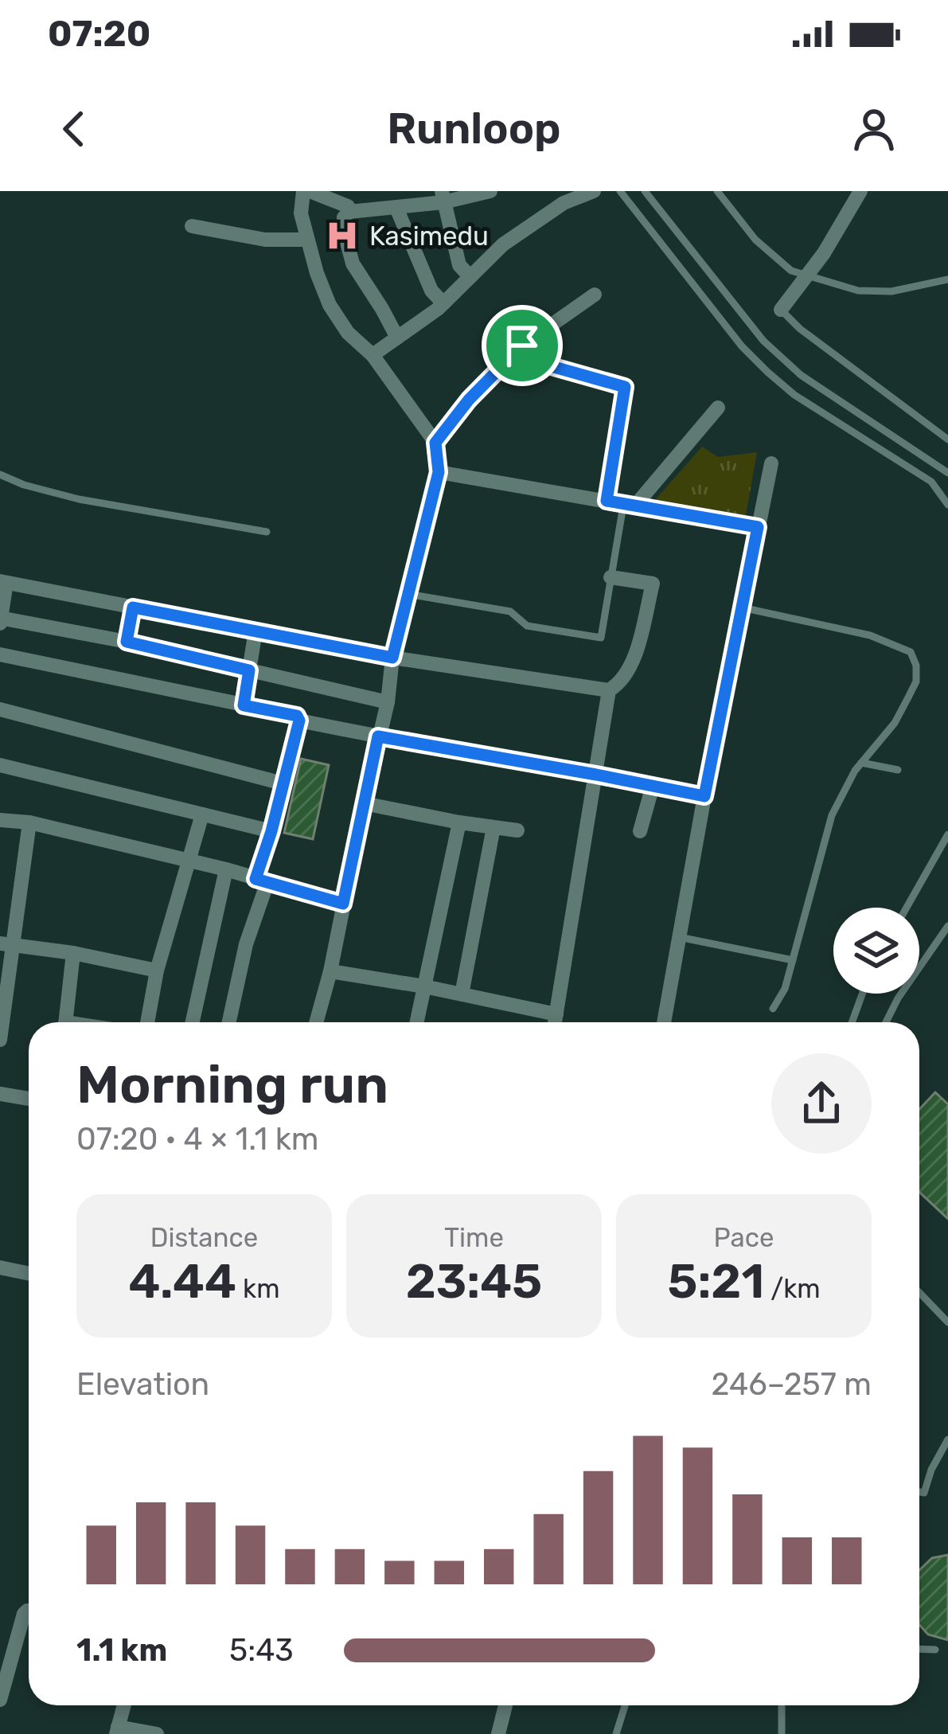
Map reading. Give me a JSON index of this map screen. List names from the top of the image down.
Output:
{
  "places": {
    "hospital": ["Kasimedu"]
  },
  "page": {
    "status": "07:20",
    "header": "Runloop",
    "heading": ["Morning run", "07:20 · 4 × 1.1 km"],
    "stats": [
      ["Distance", "4.44 km"],
      ["Time", "23:45"],
      ["Pace", "5:21 /km"]
    ],
    "chart": ["Elevation", "246–257 m"],
    "list": [
      {
        "name": "1.1 km",
        "note": "5:43"
      }
    ]
  }
}
